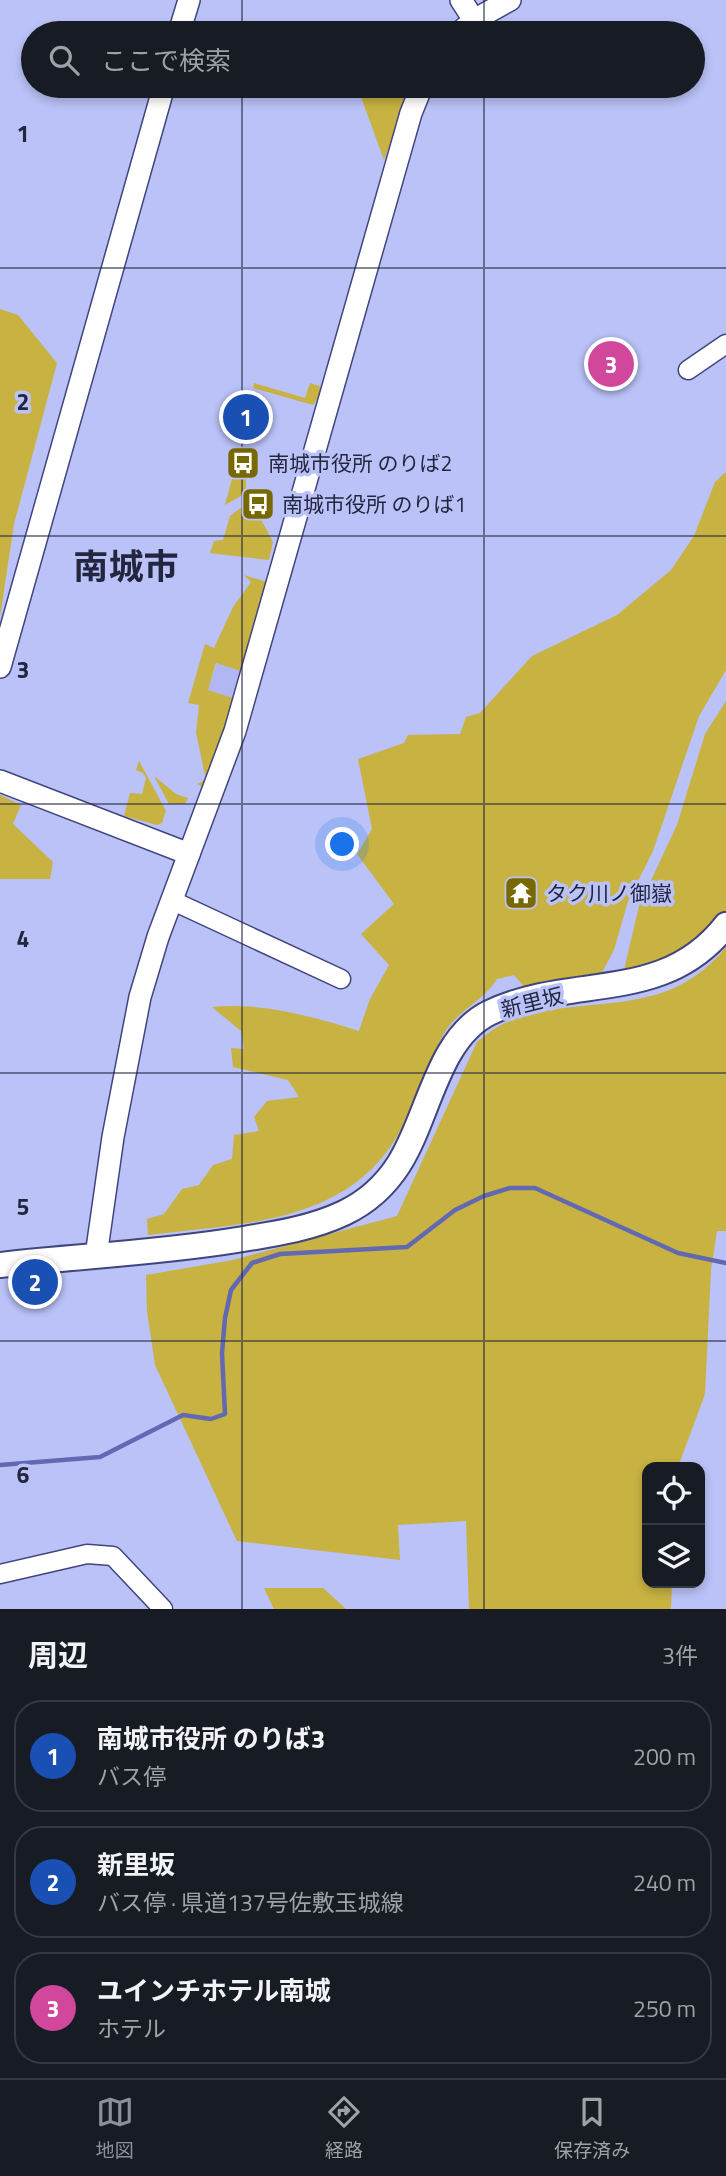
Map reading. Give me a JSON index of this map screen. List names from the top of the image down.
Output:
{
  "streets": {
    "main road": ["新里坂"]
  },
  "districts": ["南城市"],
  "places": {
    "bus stop": ["南城市役所 のりば2", "南城市役所 のりば1"],
    "temple": ["タク川ノ御嶽"]
  },
  "page": {
    "search": "ここで検索",
    "pins": ["3", "1", "2"],
    "heading": ["周辺", "3件"],
    "list": [
      {
        "mark": "1",
        "name": "南城市役所 のりば3",
        "note": "バス停",
        "value": "200 m"
      },
      {
        "mark": "2",
        "name": "新里坂",
        "note": "バス停 · 県道137号佐敷玉城線",
        "value": "240 m"
      },
      {
        "mark": "3",
        "name": "ユインチホテル南城",
        "note": "ホテル",
        "value": "250 m"
      }
    ],
    "nav": ["地図", "経路", "保存済み"]
  },
  "grid": {
    "rows": [
      "1",
      "2",
      "3",
      "4",
      "5",
      "6"
    ]
  }
}
